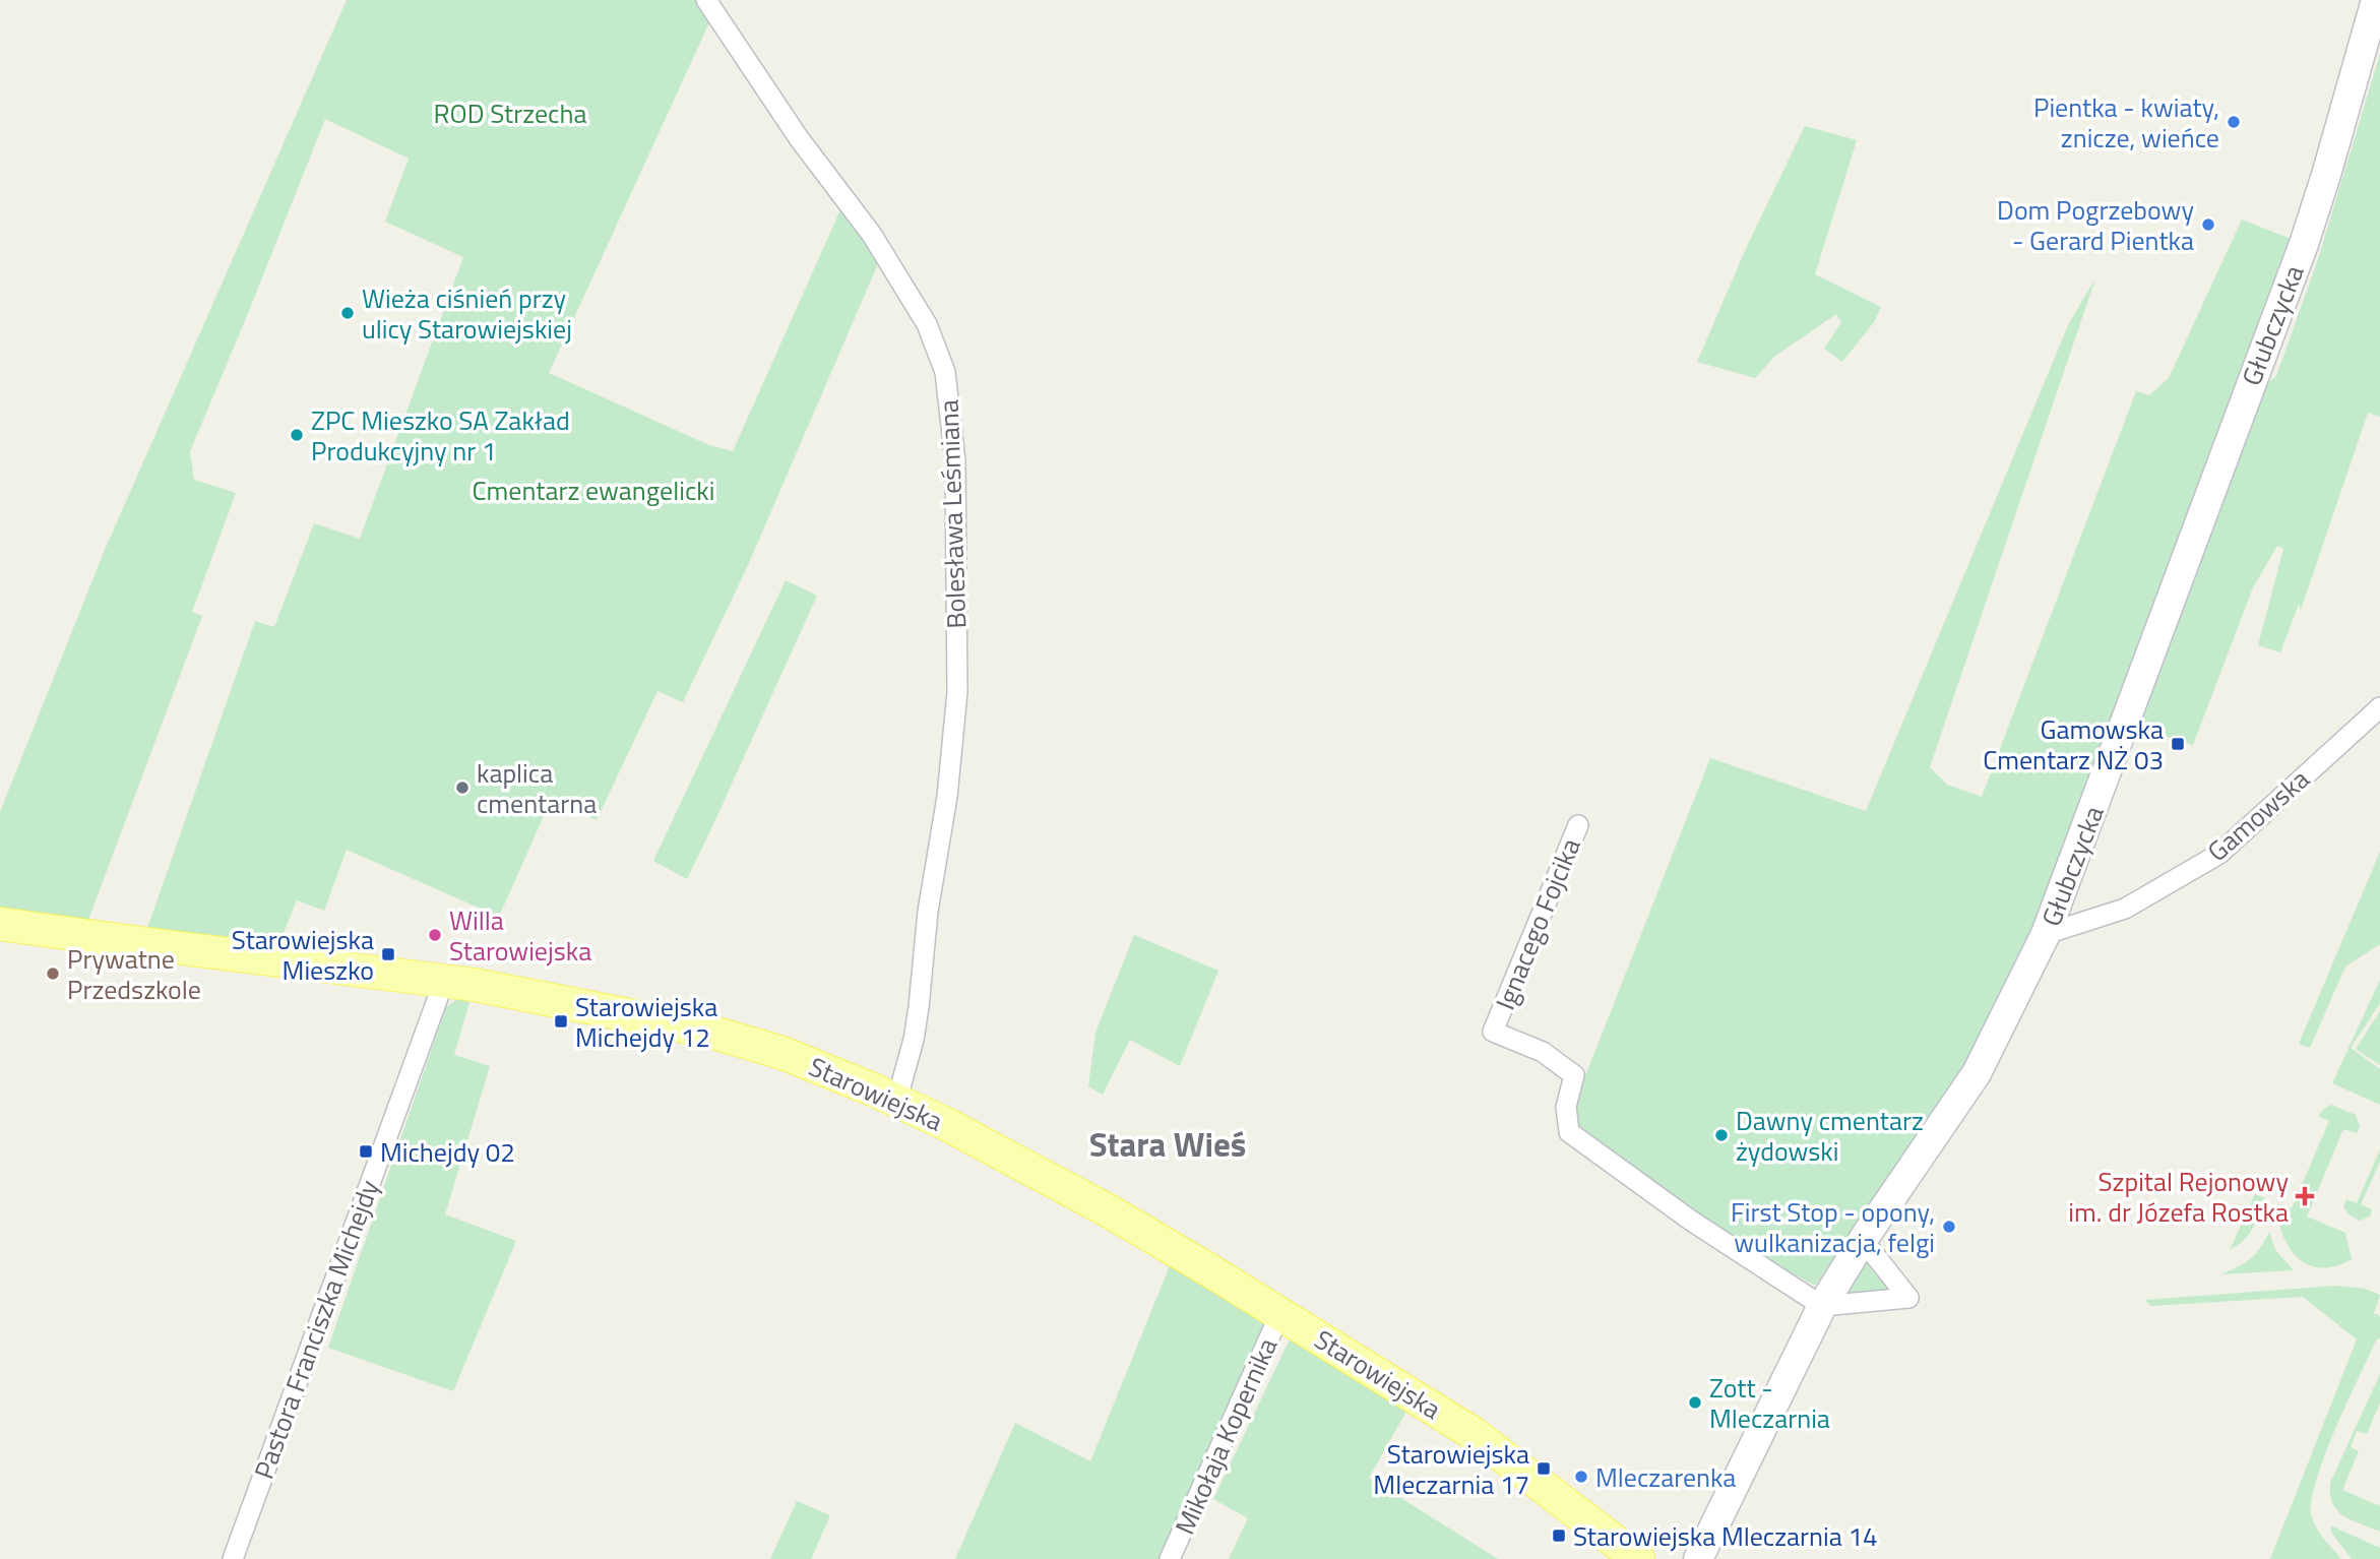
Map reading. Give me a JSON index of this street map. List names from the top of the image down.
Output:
{
  "streets": {
    "main road": ["Głubczycka", "Starowiejska"],
    "street": [
      "Bolesława Leśmiana",
      "Gamowska",
      "Ignacego Fojcika",
      "Pastora Franciszka Michejdy",
      "Mikołaja Kopernika"
    ]
  },
  "crossings": [
    ["Głubczycka", "Gamowska"],
    ["Głubczycka", "Ignacego Fojcika"],
    ["Starowiejska", "Pastora Franciszka Michejdy"],
    ["Starowiejska", "Mikołaja Kopernika"]
  ],
  "districts": ["Stara Wieś"],
  "parks": ["ROD Strzecha", "Cmentarz ewangelicki"],
  "places": {
    "other": [
      "Pientka - kwiaty, znicze, wieńce",
      "Dom Pogrzebowy - Gerard Pientka",
      "Wieża ciśnień przy ulicy Starowiejskiej",
      "ZPC Mieszko SA Zakład Produkcyjny nr 1",
      "kaplica cmentarna",
      "Willa Starowiejska",
      "Prywatne Przedszkole",
      "Dawny cmentarz żydowski",
      "First Stop - opony, wulkanizacja, felgi",
      "Zott - Mleczarnia",
      "Mleczarenka"
    ],
    "transit": [
      "Gamowska Cmentarz NŻ 03",
      "Starowiejska Mieszko",
      "Starowiejska Michejdy 12",
      "Michejdy 02",
      "Starowiejska Mleczarnia 17",
      "Starowiejska Mleczarnia 14"
    ],
    "health": ["Szpital Rejonowy im. dr Józefa Rostka"]
  }
}
